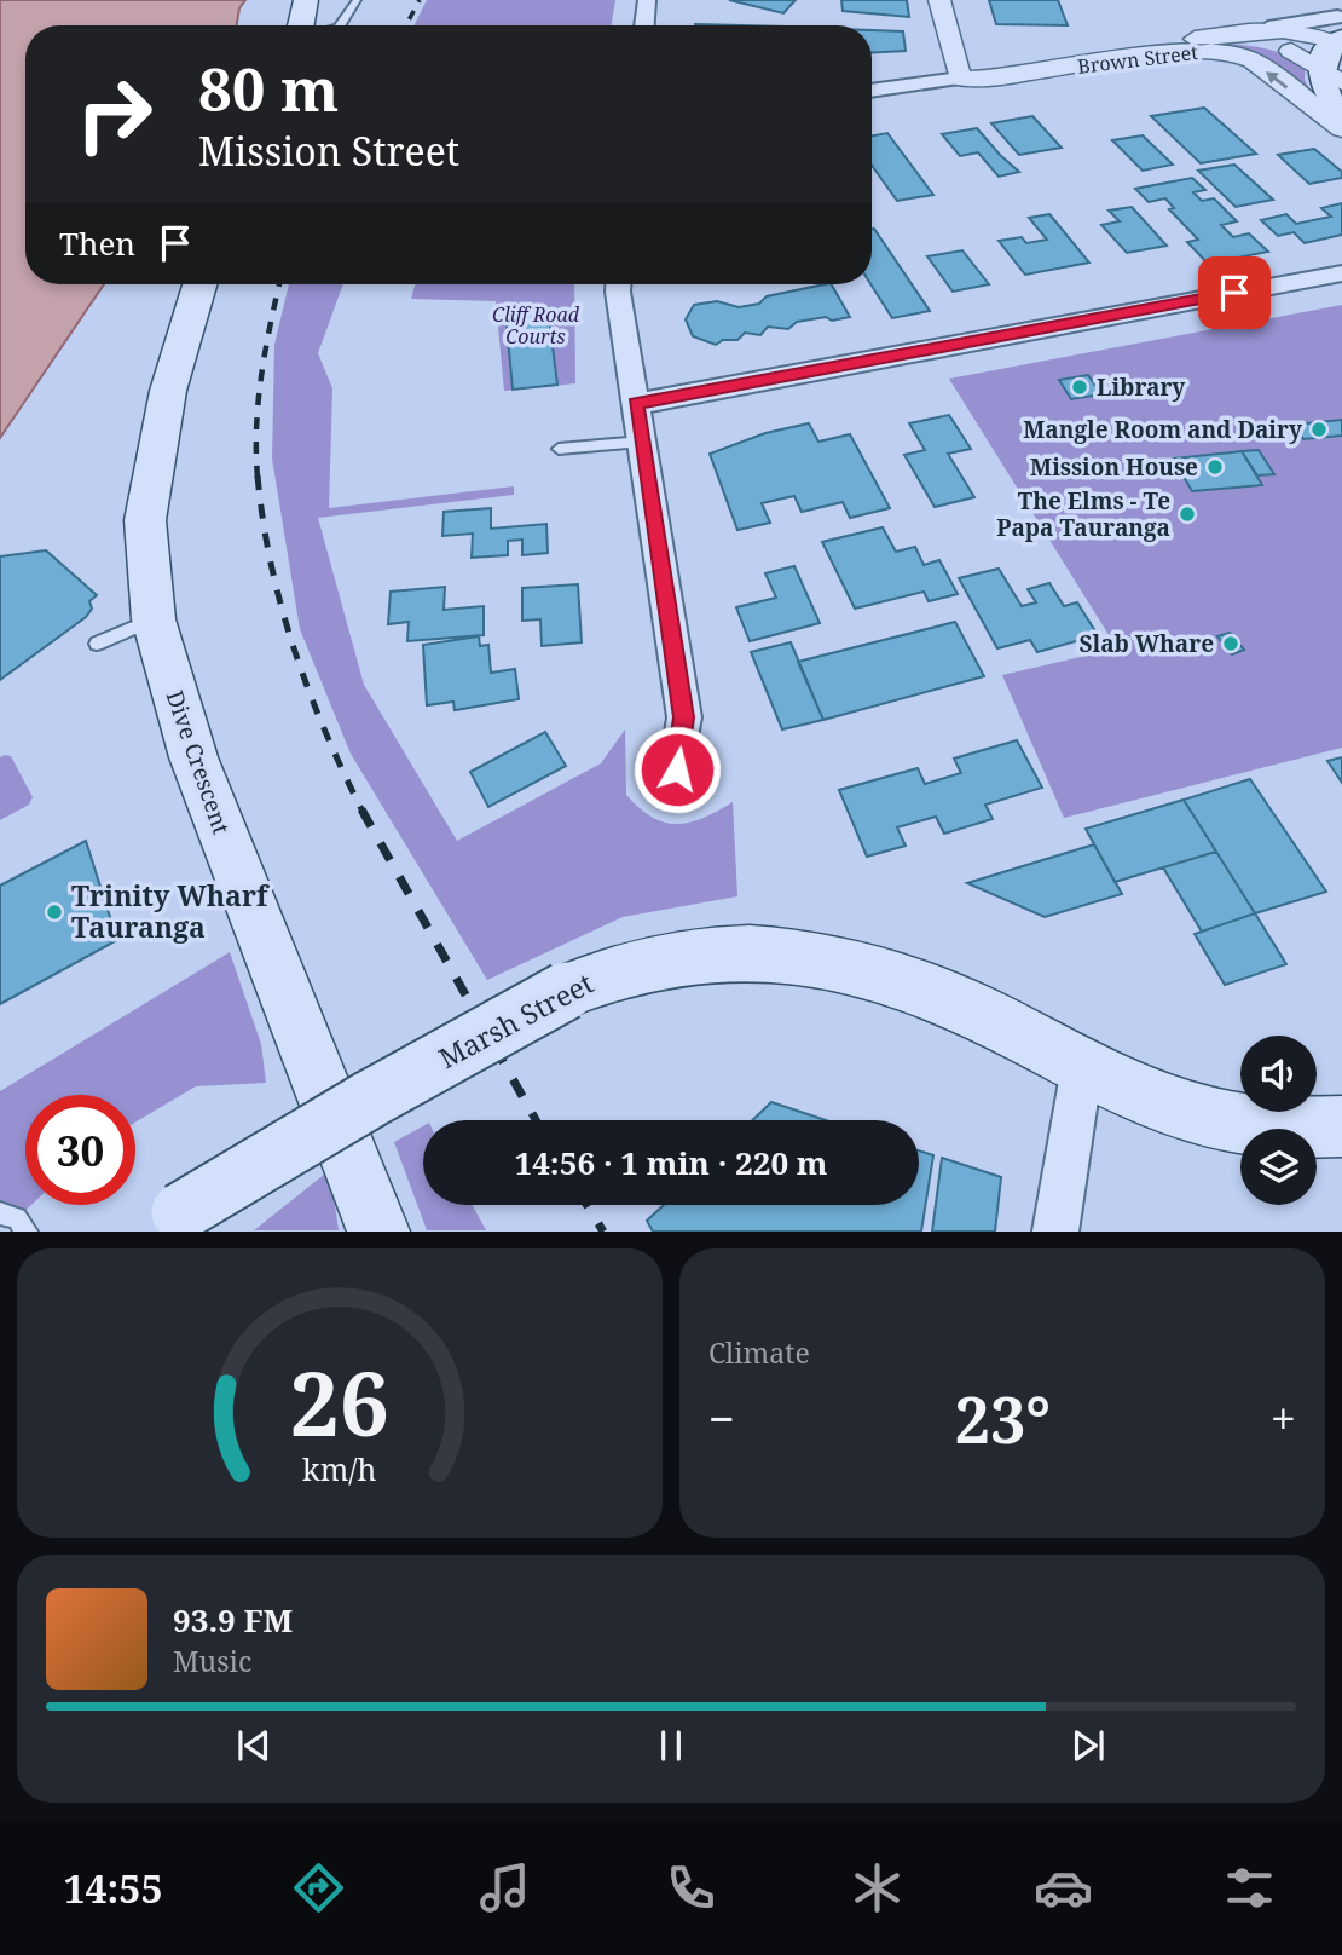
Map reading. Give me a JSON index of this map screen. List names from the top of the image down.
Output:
{
  "streets": {
    "main road": ["Dive Crescent", "Marsh Street"],
    "street": ["Brown Street"]
  },
  "parks": ["Cliff Road Courts"],
  "places": [
    "Library",
    "Mangle Room and Dairy",
    "Mission House",
    "The Elms - Te Papa Tauranga",
    "Slab Whare",
    "Trinity Wharf Tauranga"
  ],
  "page": {
    "turn": ["80 m", "Mission Street"],
    "then": "Then",
    "limit": "30",
    "trip": "14:56 · 1 min · 220 m",
    "tile": "Climate",
    "heat": ["−", "23°", "+"],
    "song": ["93.9 FM", "Music"],
    "tabs": "14:55",
    "gauge": ["26", "km/h"]
  }
}
